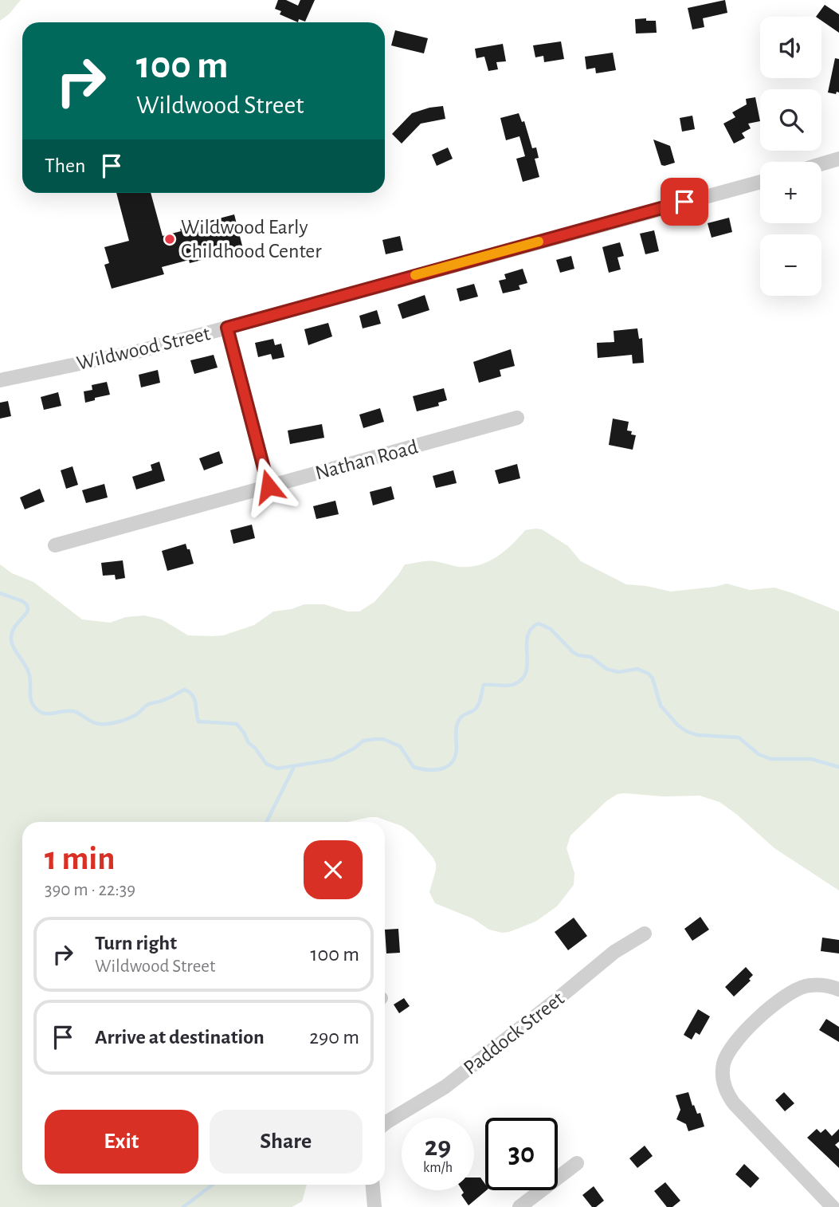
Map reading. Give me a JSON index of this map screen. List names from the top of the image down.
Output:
{
  "streets": {
    "street": ["Wildwood Street", "Nathan Road", "Paddock Street"]
  },
  "places": ["Wildwood Early Childhood Center"],
  "page": {
    "map_buttons": ["+", "−"],
    "turn": ["100 m", "Wildwood Street"],
    "then": "Then",
    "heading": ["1 min", "390 m · 22:39"],
    "list": [
      {
        "name": "Turn right",
        "note": "Wildwood Street",
        "value": "100 m"
      },
      {
        "name": "Arrive at destination",
        "value": "290 m"
      }
    ],
    "buttons": ["Exit", "Share"],
    "speed": "29 km/h",
    "limit": "30"
  }
}
